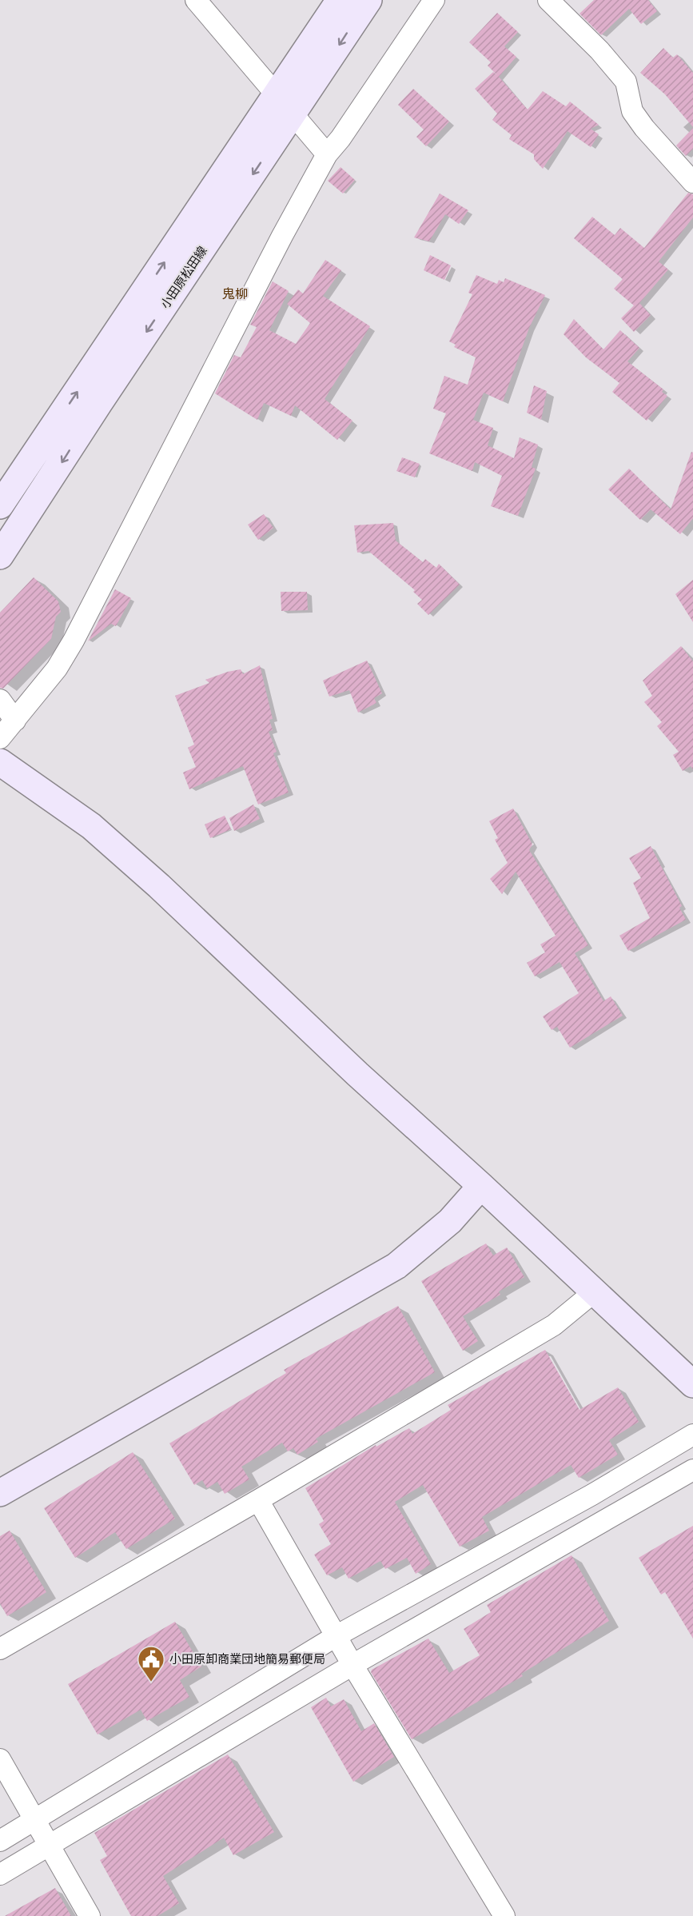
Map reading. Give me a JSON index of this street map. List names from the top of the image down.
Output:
{
  "streets": {
    "street": ["小田原松田線"]
  },
  "districts": ["鬼柳"],
  "places": {
    "public building": ["小田原卸商業団地簡易郵便局"]
  }
}
